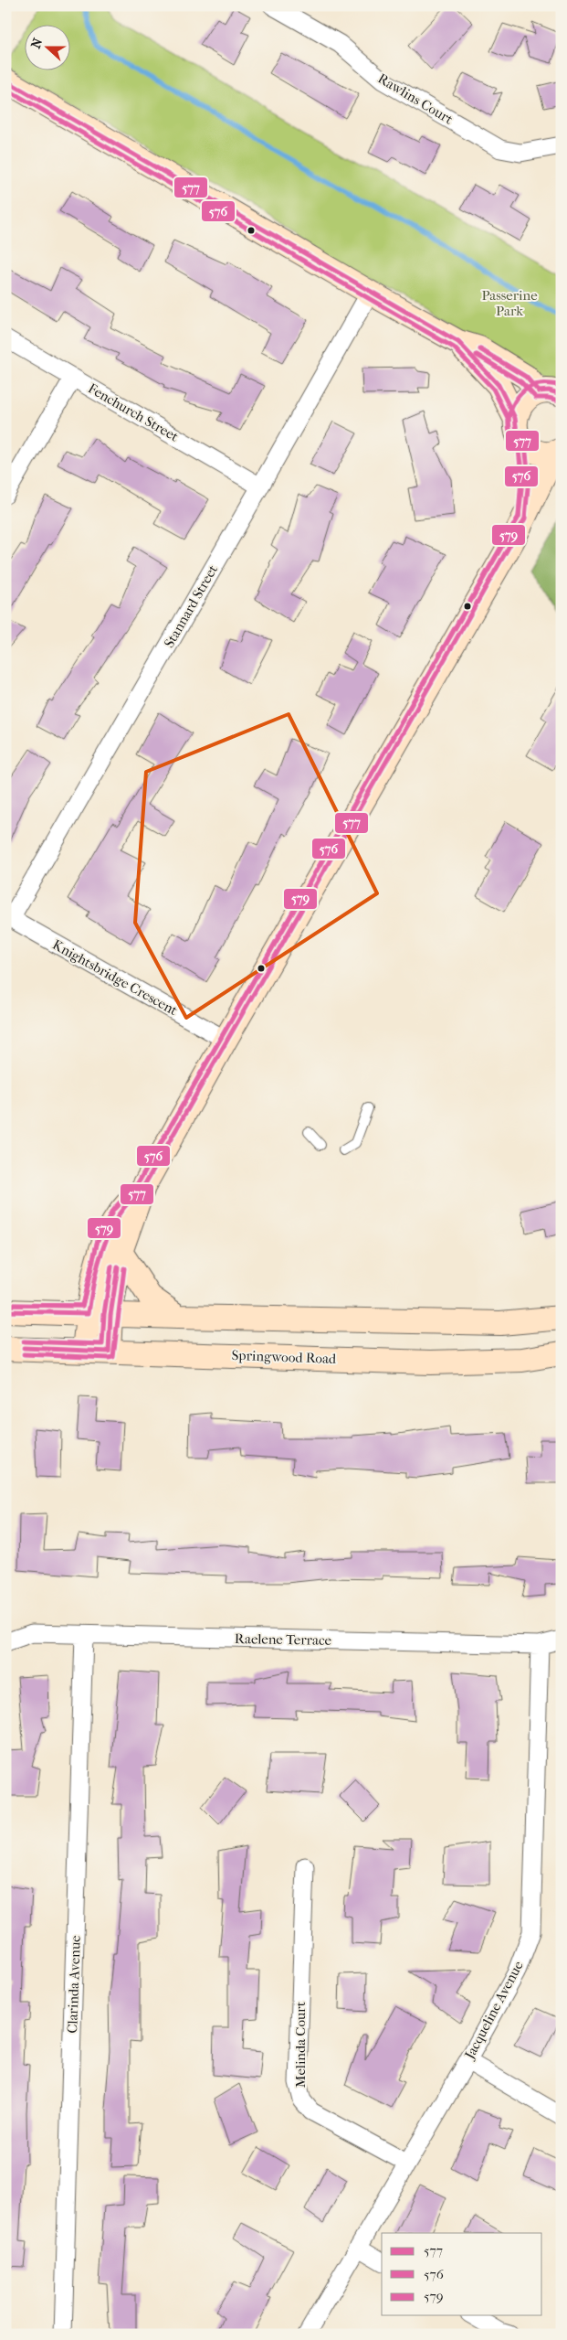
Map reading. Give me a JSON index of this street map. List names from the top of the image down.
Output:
{
  "streets": {
    "main road": ["Springwood Road"],
    "street": [
      "Rawlins Court",
      "Fenchurch Street",
      "Stannard Street",
      "Knightsbridge Crescent",
      "Raelene Terrace",
      "Clarinda Avenue",
      "Jacqueline Avenue",
      "Melinda Court"
    ]
  },
  "crossings": [
    ["Fenchurch Street", "Stannard Street"],
    ["Stannard Street", "Knightsbridge Crescent"],
    ["Raelene Terrace", "Clarinda Avenue"],
    ["Raelene Terrace", "Jacqueline Avenue"],
    ["Jacqueline Avenue", "Melinda Court"]
  ],
  "parks": ["Passerine Park"],
  "lines": ["transit line 577", "transit line 576", "transit line 579"],
  "legend": ["577", "576", "579"],
  "north": "left"
}
